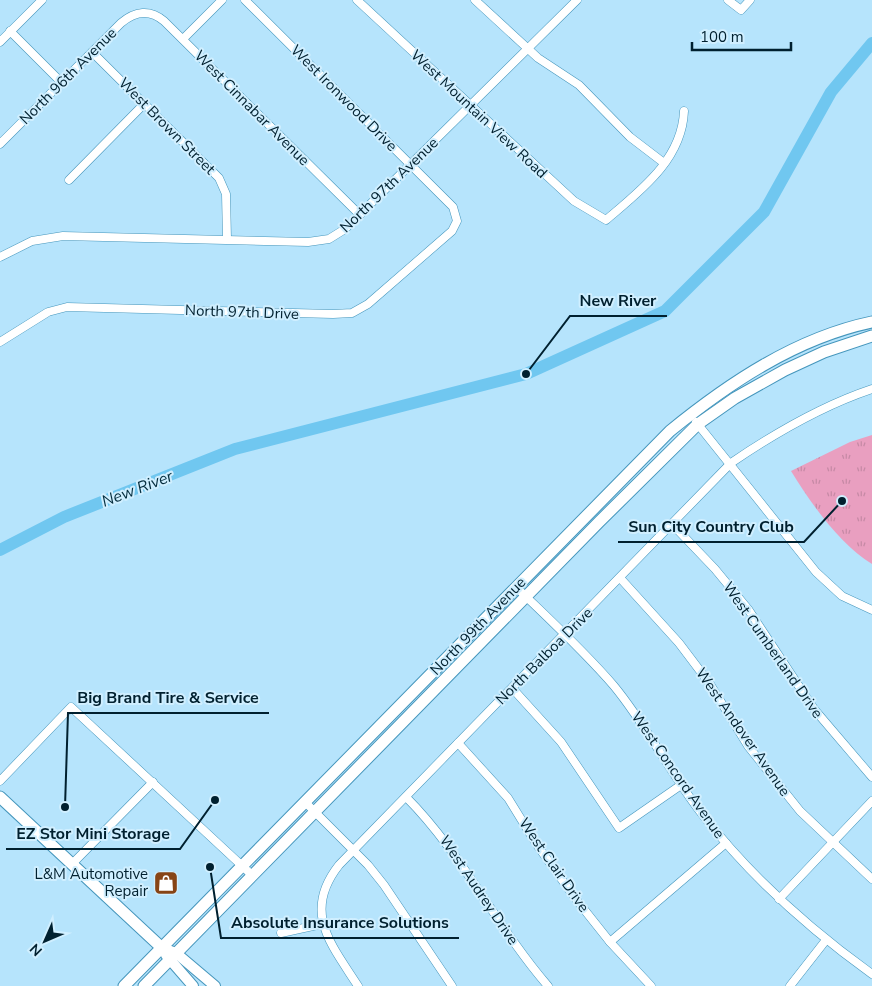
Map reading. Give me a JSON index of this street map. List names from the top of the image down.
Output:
{
  "streets": {
    "main road": ["North 99th Avenue"],
    "street": [
      "North 96th Avenue",
      "West Ironwood Drive",
      "West Cinnabar Avenue",
      "West Mountain View Road",
      "West Brown Street",
      "North 97th Avenue",
      "North 97th Drive",
      "West Cumberland Drive",
      "North Balboa Drive",
      "West Andover Avenue",
      "West Concord Avenue",
      "West Clair Drive",
      "West Audrey Drive"
    ]
  },
  "crossings": [
    ["North 96th Avenue", "West Cinnabar Avenue"],
    ["North 96th Avenue", "West Brown Street"],
    ["West Ironwood Drive", "North 97th Avenue"],
    ["West Ironwood Drive", "North 97th Drive"],
    ["West Cinnabar Avenue", "North 97th Avenue"],
    ["West Mountain View Road", "North 97th Avenue"],
    ["West Brown Street", "North 97th Avenue"],
    ["North 99th Avenue", "West Concord Avenue"],
    ["West Cumberland Drive", "North Balboa Drive"],
    ["North Balboa Drive", "West Andover Avenue"],
    ["North Balboa Drive", "West Concord Avenue"],
    ["North Balboa Drive", "West Clair Drive"],
    ["North Balboa Drive", "West Audrey Drive"]
  ],
  "water": ["New River"],
  "places": {
    "other": [
      "New River",
      "Sun City Country Club",
      "EZ Stor Mini Storage",
      "Big Brand Tire & Service",
      "Absolute Insurance Solutions"
    ],
    "shop": ["L&M Automotive Repair"]
  },
  "scale_bar": "100 m",
  "north": "bottom left"
}
